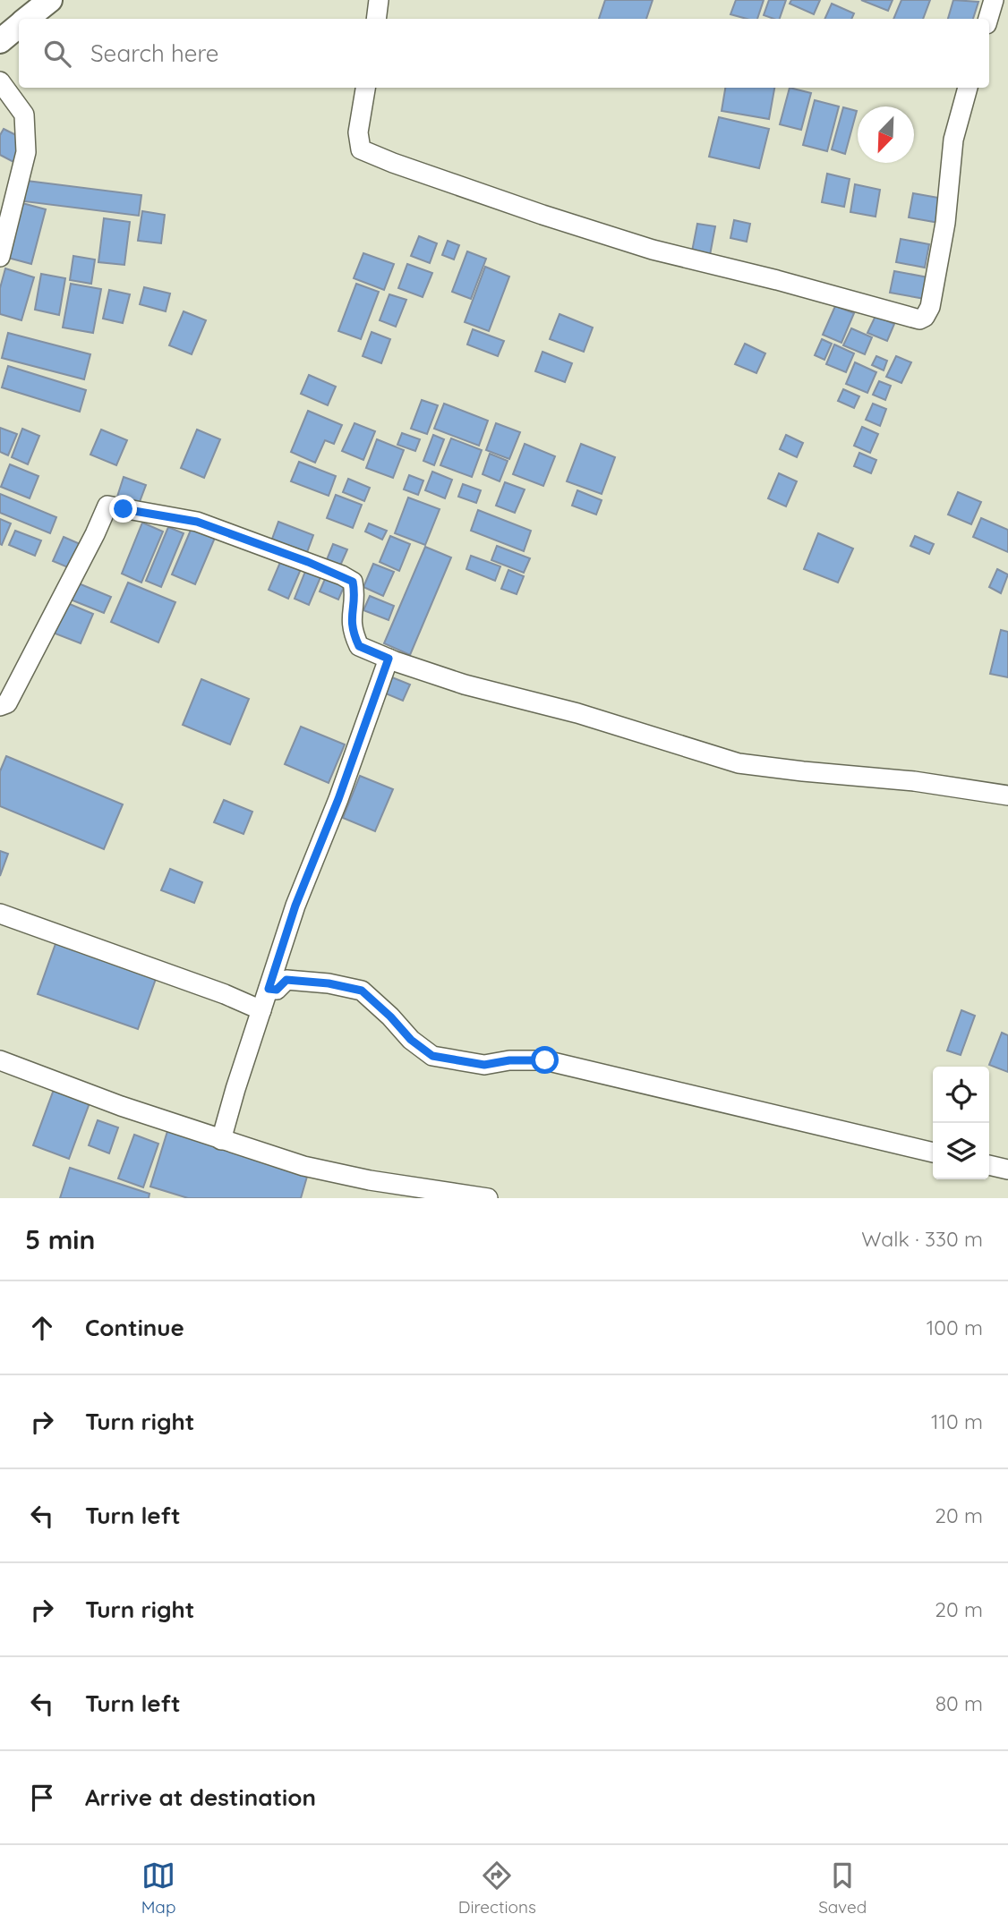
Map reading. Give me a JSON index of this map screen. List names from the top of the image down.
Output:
{
  "north": "bottom left",
  "page": {
    "search": "Search here",
    "heading": ["5 min", "Walk · 330 m"],
    "list": [
      ["Continue", "100 m"],
      ["Turn right", "110 m"],
      ["Turn left", "20 m"],
      ["Turn right", "20 m"],
      ["Turn left", "80 m"],
      "Arrive at destination"
    ],
    "nav": ["Map", "Directions", "Saved"]
  }
}
